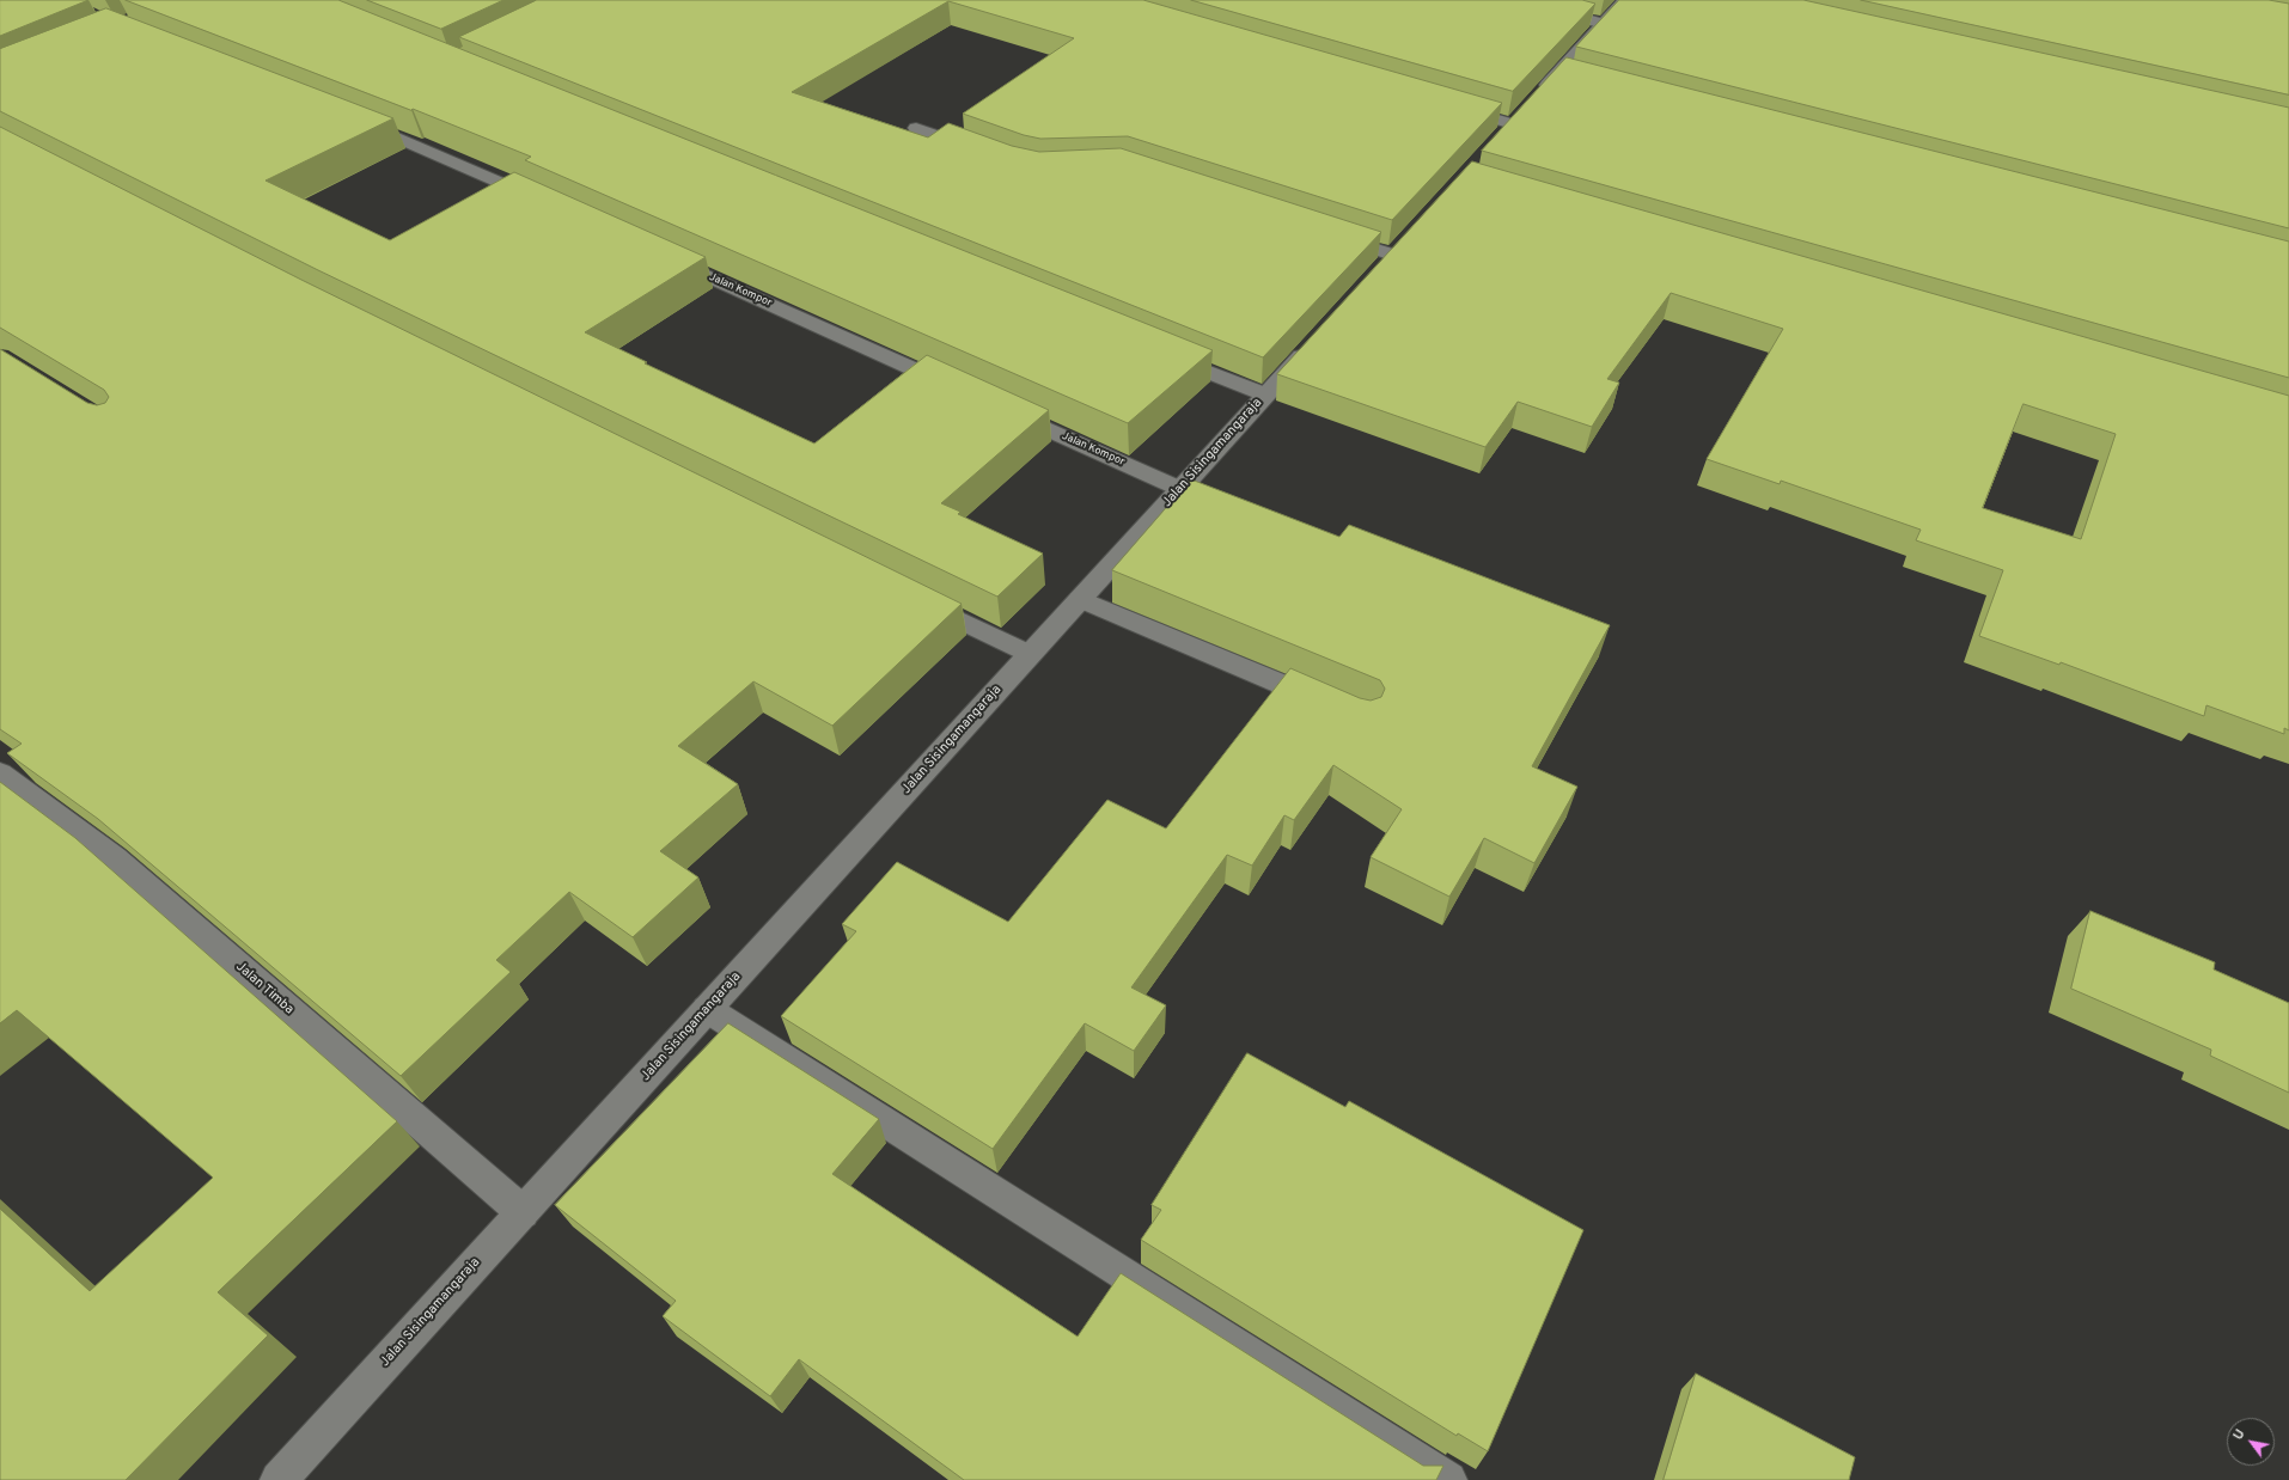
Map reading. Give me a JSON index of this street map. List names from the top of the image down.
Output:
{
  "streets": {
    "street": ["Jalan Kompor", "Jalan Sisingamangaraja", "Jalan Timba"]
  },
  "crossings": [
    ["Jalan Kompor", "Jalan Sisingamangaraja"],
    ["Jalan Sisingamangaraja", "Jalan Timba"]
  ],
  "north": "top left"
}
